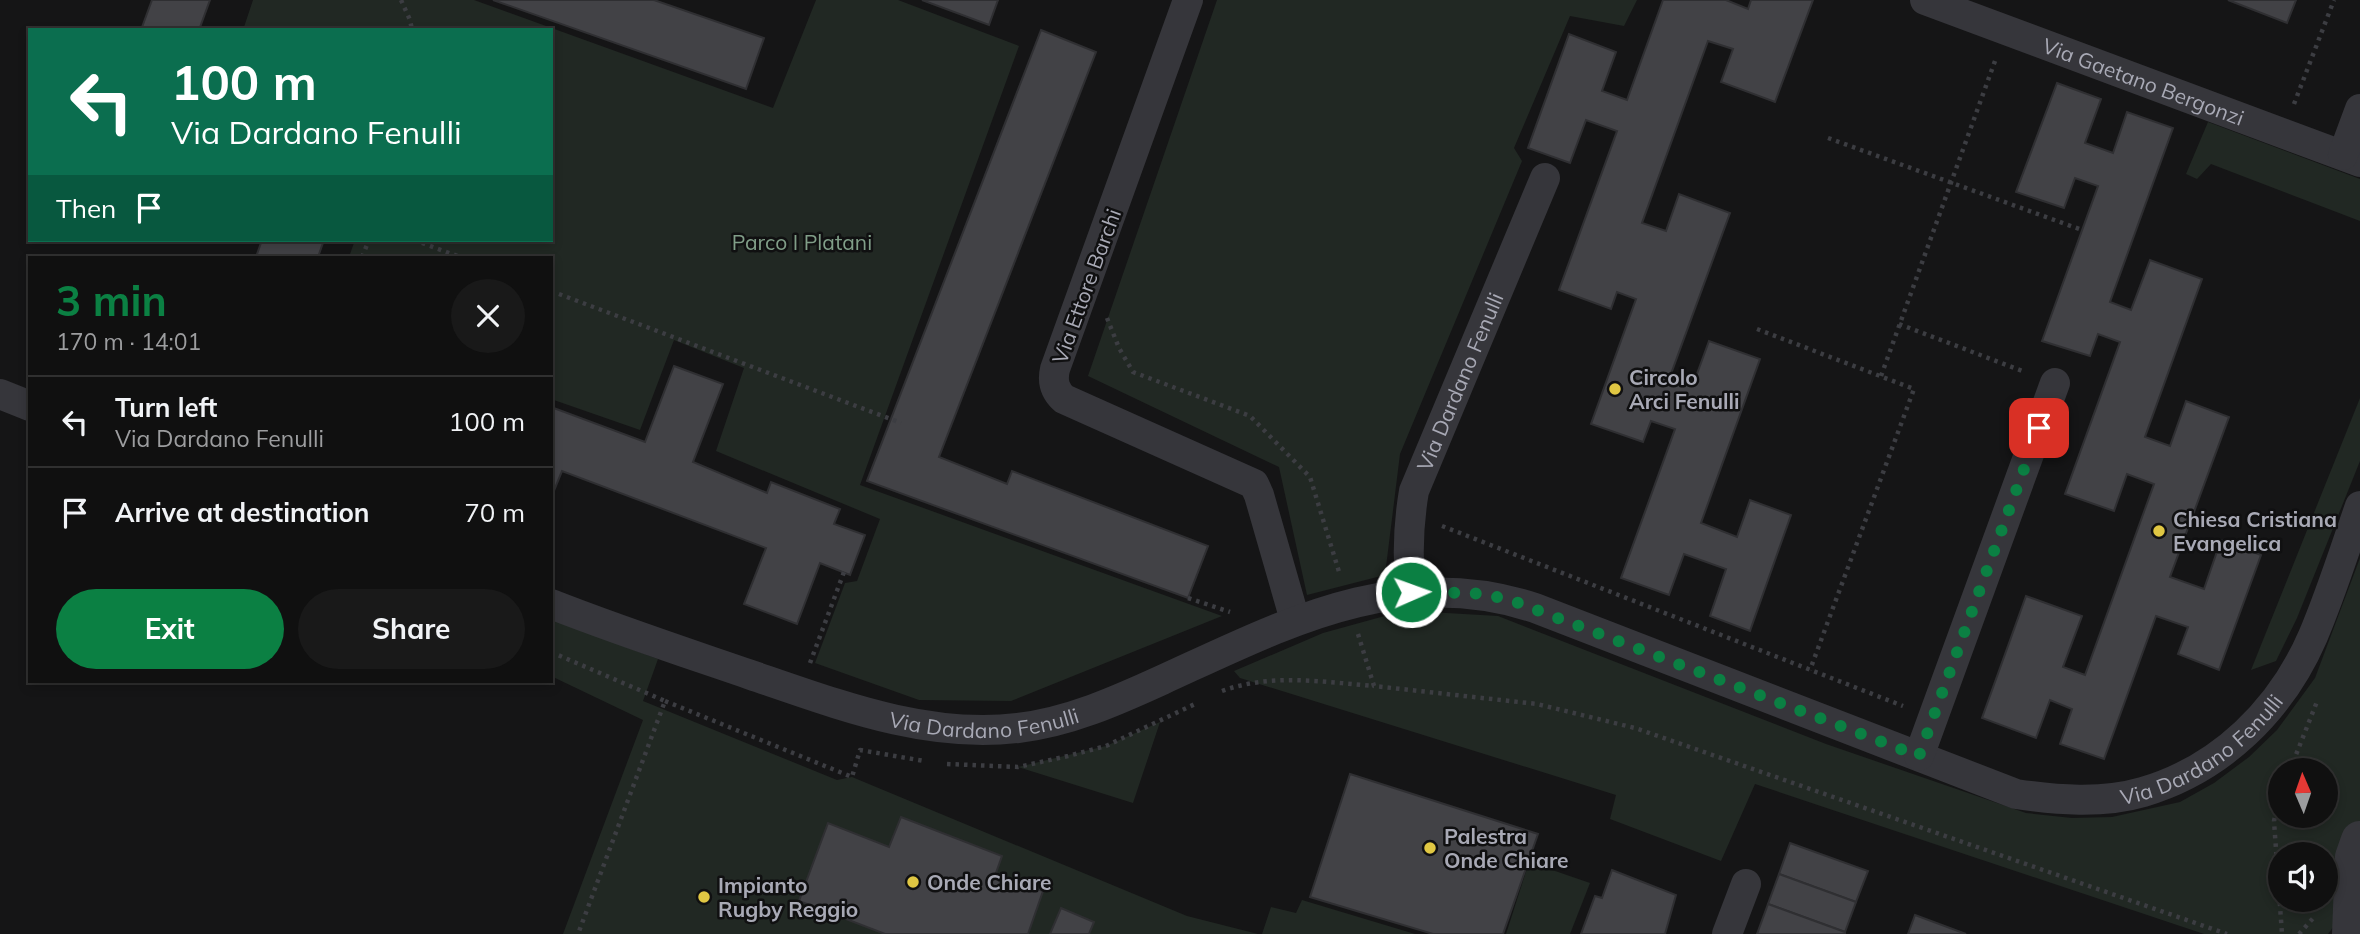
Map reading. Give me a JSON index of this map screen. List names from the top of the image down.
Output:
{
  "streets": {
    "street": ["Via Gaetano Bergonzi", "Via Ettore Barchi", "Via Dardano Fenulli"]
  },
  "crossings": [
    ["Via Ettore Barchi", "Via Dardano Fenulli"]
  ],
  "parks": ["Parco I Platani"],
  "places": [
    "Circolo Arci Fenulli",
    "Chiesa Cristiana Evangelica",
    "Palestra Onde Chiare",
    "Onde Chiare",
    "Impianto Rugby Reggio"
  ],
  "north": "top",
  "page": {
    "turn": ["100 m", "Via Dardano Fenulli"],
    "then": "Then",
    "heading": ["3 min", "170 m · 14:01"],
    "list": [
      {
        "name": "Turn left",
        "note": "Via Dardano Fenulli",
        "value": "100 m"
      },
      {
        "name": "Arrive at destination",
        "value": "70 m"
      }
    ],
    "buttons": ["Exit", "Share"]
  }
}
